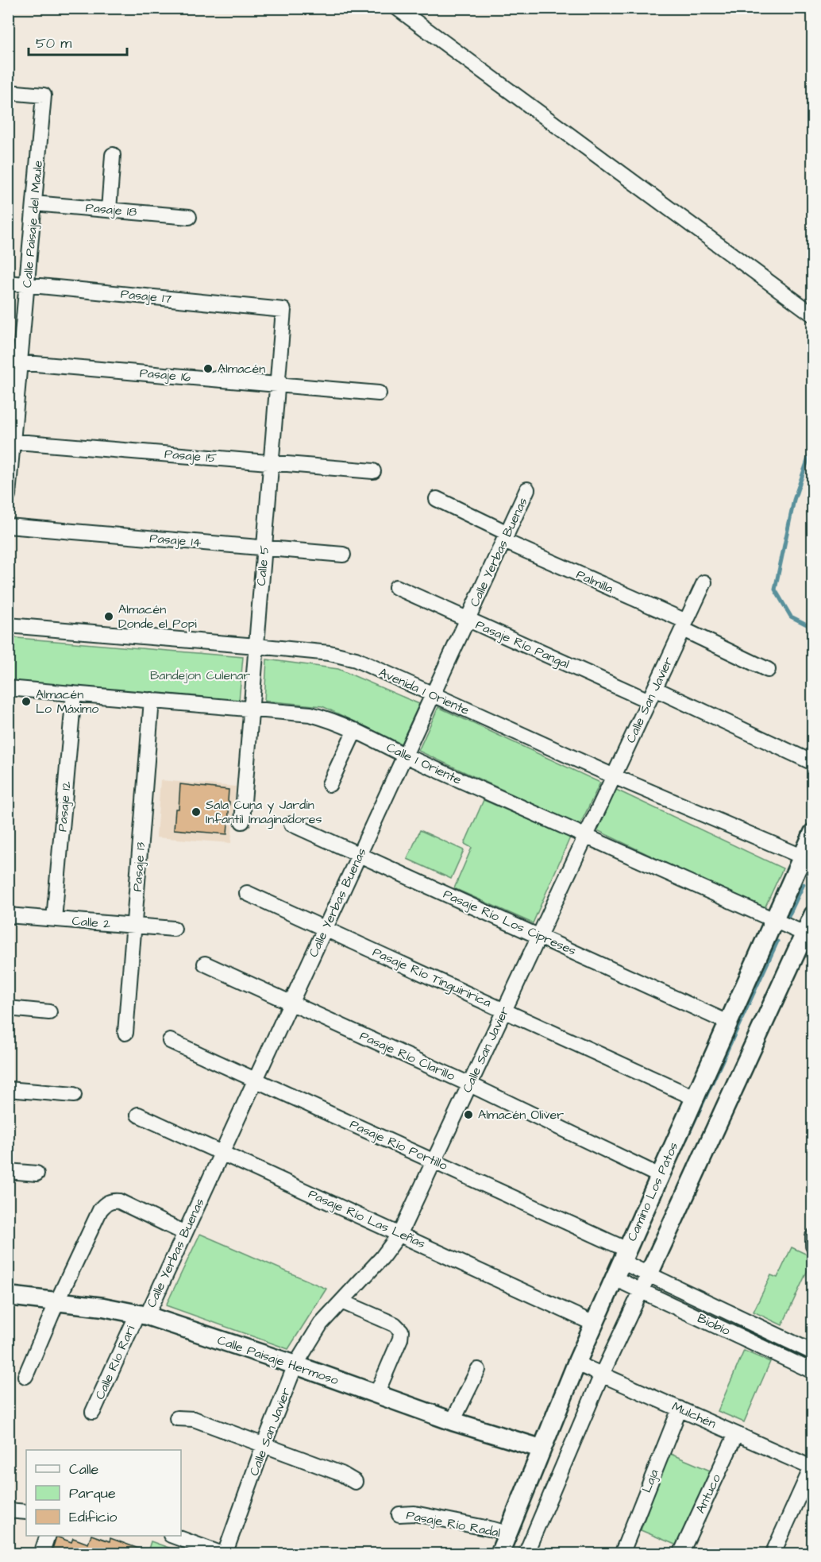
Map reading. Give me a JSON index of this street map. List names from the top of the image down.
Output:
{
  "streets": {
    "street": [
      "Pasaje 18",
      "Calle Paisaje del Maule",
      "Pasaje 17",
      "Pasaje 16",
      "Pasaje 15",
      "Pasaje 14",
      "Calle Yerbas Buenas",
      "Calle 5",
      "Palmilla",
      "Pasaje Río Pangal",
      "Avenida 1 Oriente",
      "Calle San Javier",
      "Calle 1 Oriente",
      "Pasaje 12",
      "Pasaje 13",
      "Calle 2",
      "Pasaje Río Los Cipreses",
      "Pasaje Río Tinguiririca",
      "Pasaje Río Clarillo",
      "Pasaje Río Portillo",
      "Camino Los Patos",
      "Pasaje Río Las Leñas",
      "Biobío",
      "Calle Paisaje Hermoso",
      "Calle Río Rari",
      "Mulchén",
      "Laja",
      "Antuco",
      "Pasaje Río Radal"
    ]
  },
  "crossings": [
    ["Pasaje 18", "Calle Paisaje del Maule"],
    ["Calle Paisaje del Maule", "Pasaje 17"],
    ["Calle Paisaje del Maule", "Pasaje 16"],
    ["Calle Paisaje del Maule", "Pasaje 15"],
    ["Pasaje 17", "Calle 5"],
    ["Pasaje 16", "Calle 5"],
    ["Pasaje 15", "Calle 5"],
    ["Pasaje 14", "Calle 5"],
    ["Calle Yerbas Buenas", "Palmilla"],
    ["Calle Yerbas Buenas", "Pasaje Río Pangal"],
    ["Calle Yerbas Buenas", "Avenida 1 Oriente"],
    ["Calle Yerbas Buenas", "Calle 1 Oriente"],
    ["Calle Yerbas Buenas", "Pasaje Río Los Cipreses"],
    ["Calle Yerbas Buenas", "Pasaje Río Tinguiririca"],
    ["Calle Yerbas Buenas", "Pasaje Río Clarillo"],
    ["Calle Yerbas Buenas", "Pasaje Río Portillo"],
    ["Calle Yerbas Buenas", "Pasaje Río Las Leñas"],
    ["Calle Yerbas Buenas", "Calle Paisaje Hermoso"],
    ["Calle Yerbas Buenas", "Calle Río Rari"],
    ["Calle 5", "Avenida 1 Oriente"],
    ["Calle 5", "Calle 1 Oriente"],
    ["Palmilla", "Calle San Javier"],
    ["Pasaje Río Pangal", "Calle San Javier"],
    ["Avenida 1 Oriente", "Calle San Javier"],
    ["Avenida 1 Oriente", "Camino Los Patos"],
    ["Calle San Javier", "Calle 1 Oriente"],
    ["Calle San Javier", "Pasaje Río Los Cipreses"],
    ["Calle San Javier", "Pasaje Río Tinguiririca"],
    ["Calle San Javier", "Pasaje Río Clarillo"],
    ["Calle San Javier", "Pasaje Río Portillo"],
    ["Calle San Javier", "Pasaje Río Las Leñas"],
    ["Calle San Javier", "Calle Paisaje Hermoso"],
    ["Calle 1 Oriente", "Pasaje 12"],
    ["Calle 1 Oriente", "Pasaje 13"],
    ["Calle 1 Oriente", "Camino Los Patos"],
    ["Pasaje 12", "Calle 2"],
    ["Pasaje 13", "Calle 2"],
    ["Pasaje Río Los Cipreses", "Camino Los Patos"],
    ["Pasaje Río Tinguiririca", "Camino Los Patos"],
    ["Pasaje Río Clarillo", "Camino Los Patos"],
    ["Pasaje Río Portillo", "Camino Los Patos"],
    ["Pasaje Río Portillo", "Biobío"],
    ["Camino Los Patos", "Pasaje Río Las Leñas"],
    ["Camino Los Patos", "Biobío"],
    ["Camino Los Patos", "Calle Paisaje Hermoso"],
    ["Camino Los Patos", "Mulchén"],
    ["Camino Los Patos", "Pasaje Río Radal"],
    ["Calle Paisaje Hermoso", "Calle Río Rari"],
    ["Mulchén", "Laja"],
    ["Mulchén", "Antuco"]
  ],
  "parks": ["Bandejon Culenar"],
  "places": [
    "Almacén",
    "Almacén Donde el Popi",
    "Almacén Lo Máximo",
    "Sala Cuna y Jardín Infantil Imaginadores",
    "Almacén Oliver"
  ],
  "legend": ["Calle", "Parque", "Edificio"],
  "scale_bar": "50 m"
}
